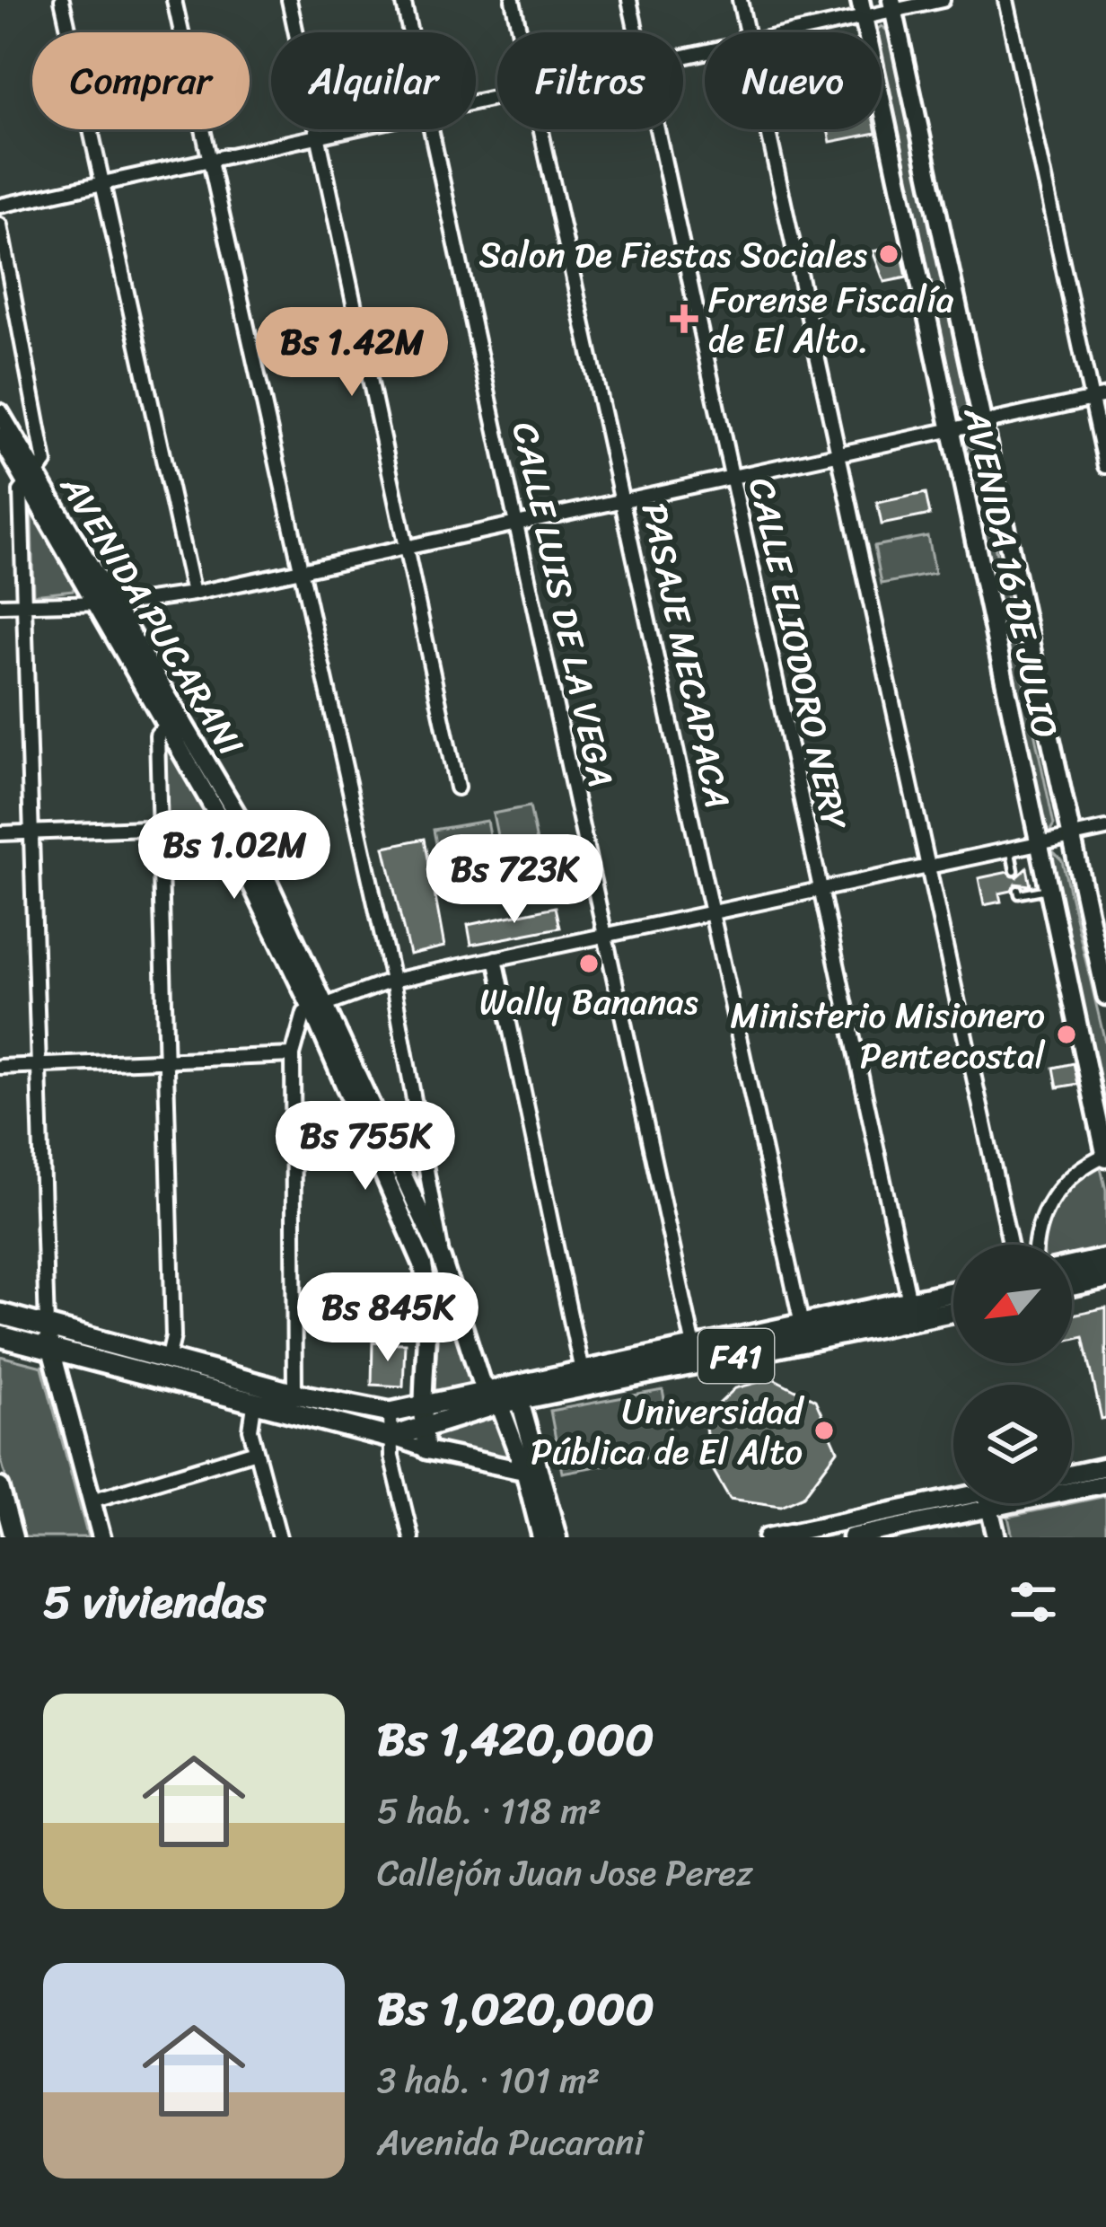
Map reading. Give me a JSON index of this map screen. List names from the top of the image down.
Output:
{
  "streets": {
    "main road": ["F41"],
    "street": [
      "AVENIDA 16 DE JULIO",
      "CALLE LUIS DE LA VEGA",
      "AVENIDA PUCARANI",
      "CALLE ELIODORO NERY",
      "PASAJE MECAPACA"
    ]
  },
  "crossings": [
    ["CALLE LUIS DE LA VEGA", "F41"],
    ["AVENIDA PUCARANI", "F41"],
    ["CALLE ELIODORO NERY", "F41"],
    ["PASAJE MECAPACA", "F41"]
  ],
  "places": {
    "other": [
      "Salon De Fiestas Sociales",
      "Wally Bananas",
      "Ministerio Misionero Pentecostal",
      "Universidad Pública de El Alto"
    ],
    "health": ["Forense Fiscalía de El Alto."]
  },
  "north": "bottom left",
  "page": {
    "chip": [
      "Comprar",
      "Alquilar",
      "Filtros",
      "Nuevo"
    ],
    "price": [
      "Bs 1.42M",
      "Bs 1.02M",
      "Bs 723K",
      "Bs 755K",
      "Bs 845K"
    ],
    "heading": "5 viviendas",
    "list": [
      {
        "name": "Bs 1,420,000",
        "note": "5 hab. · 118 m² · Callejón Juan Jose Perez"
      },
      {
        "name": "Bs 1,020,000",
        "note": "3 hab. · 101 m² · Avenida Pucarani"
      }
    ]
  }
}
